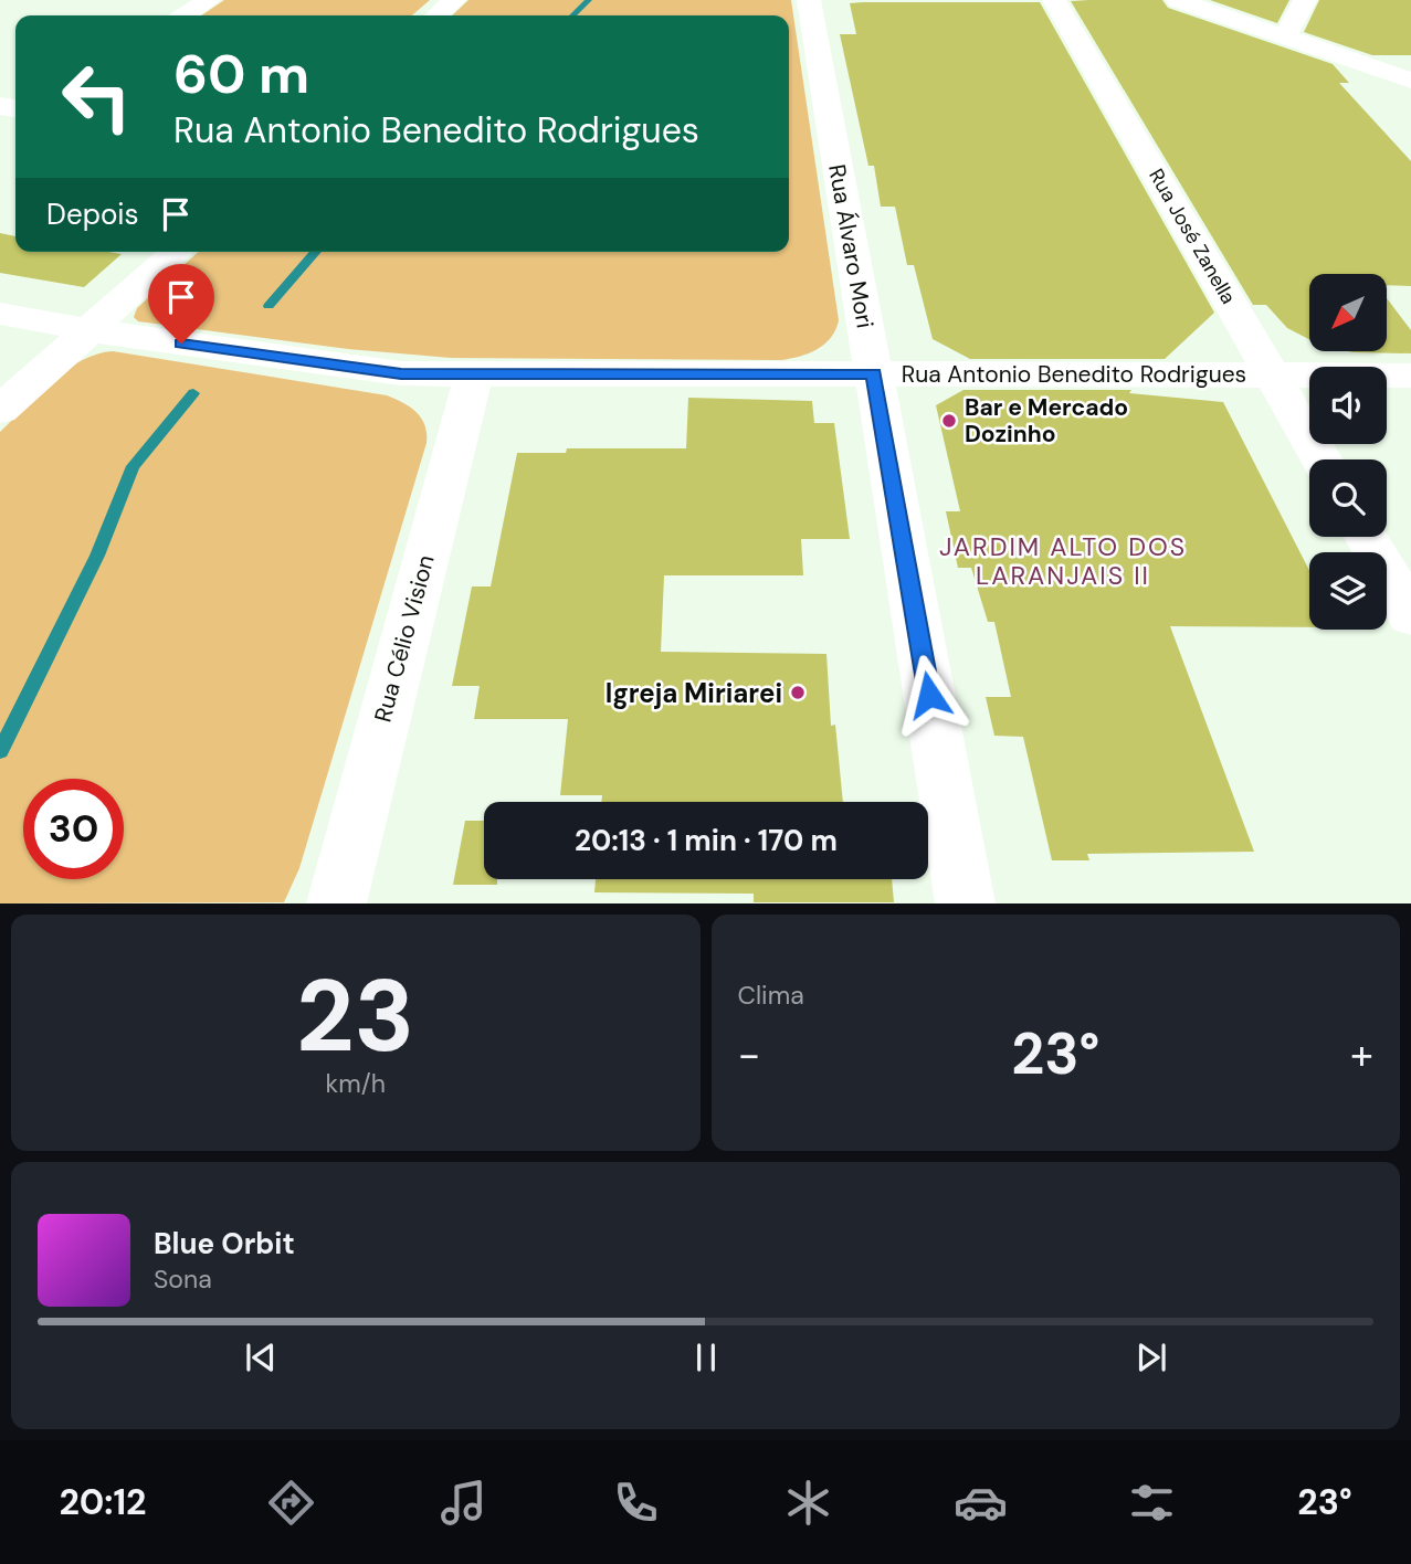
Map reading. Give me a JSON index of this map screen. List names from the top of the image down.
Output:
{
  "streets": {
    "street": [
      "Rua José Zanella",
      "Rua Álvaro Mori",
      "Rua Antonio Benedito Rodrigues",
      "Rua Célio Vision"
    ]
  },
  "crossings": [
    ["Rua José Zanella", "Rua Antonio Benedito Rodrigues"],
    ["Rua Álvaro Mori", "Rua Antonio Benedito Rodrigues"],
    ["Rua Antonio Benedito Rodrigues", "Rua Célio Vision"]
  ],
  "districts": ["JARDIM ALTO DOS LARANJAIS II"],
  "places": ["Bar e Mercado Dozinho", "Igreja Miriarei"],
  "north": "bottom left",
  "page": {
    "turn": ["60 m", "Rua Antonio Benedito Rodrigues"],
    "then": "Depois",
    "limit": "30",
    "trip": "20:13 · 1 min · 170 m",
    "tile": [
      ["23", "km/h"],
      "Clima"
    ],
    "heat": ["−", "23°", "+"],
    "song": ["Blue Orbit", "Sona"],
    "tabs": ["20:12", "23°"]
  }
}
